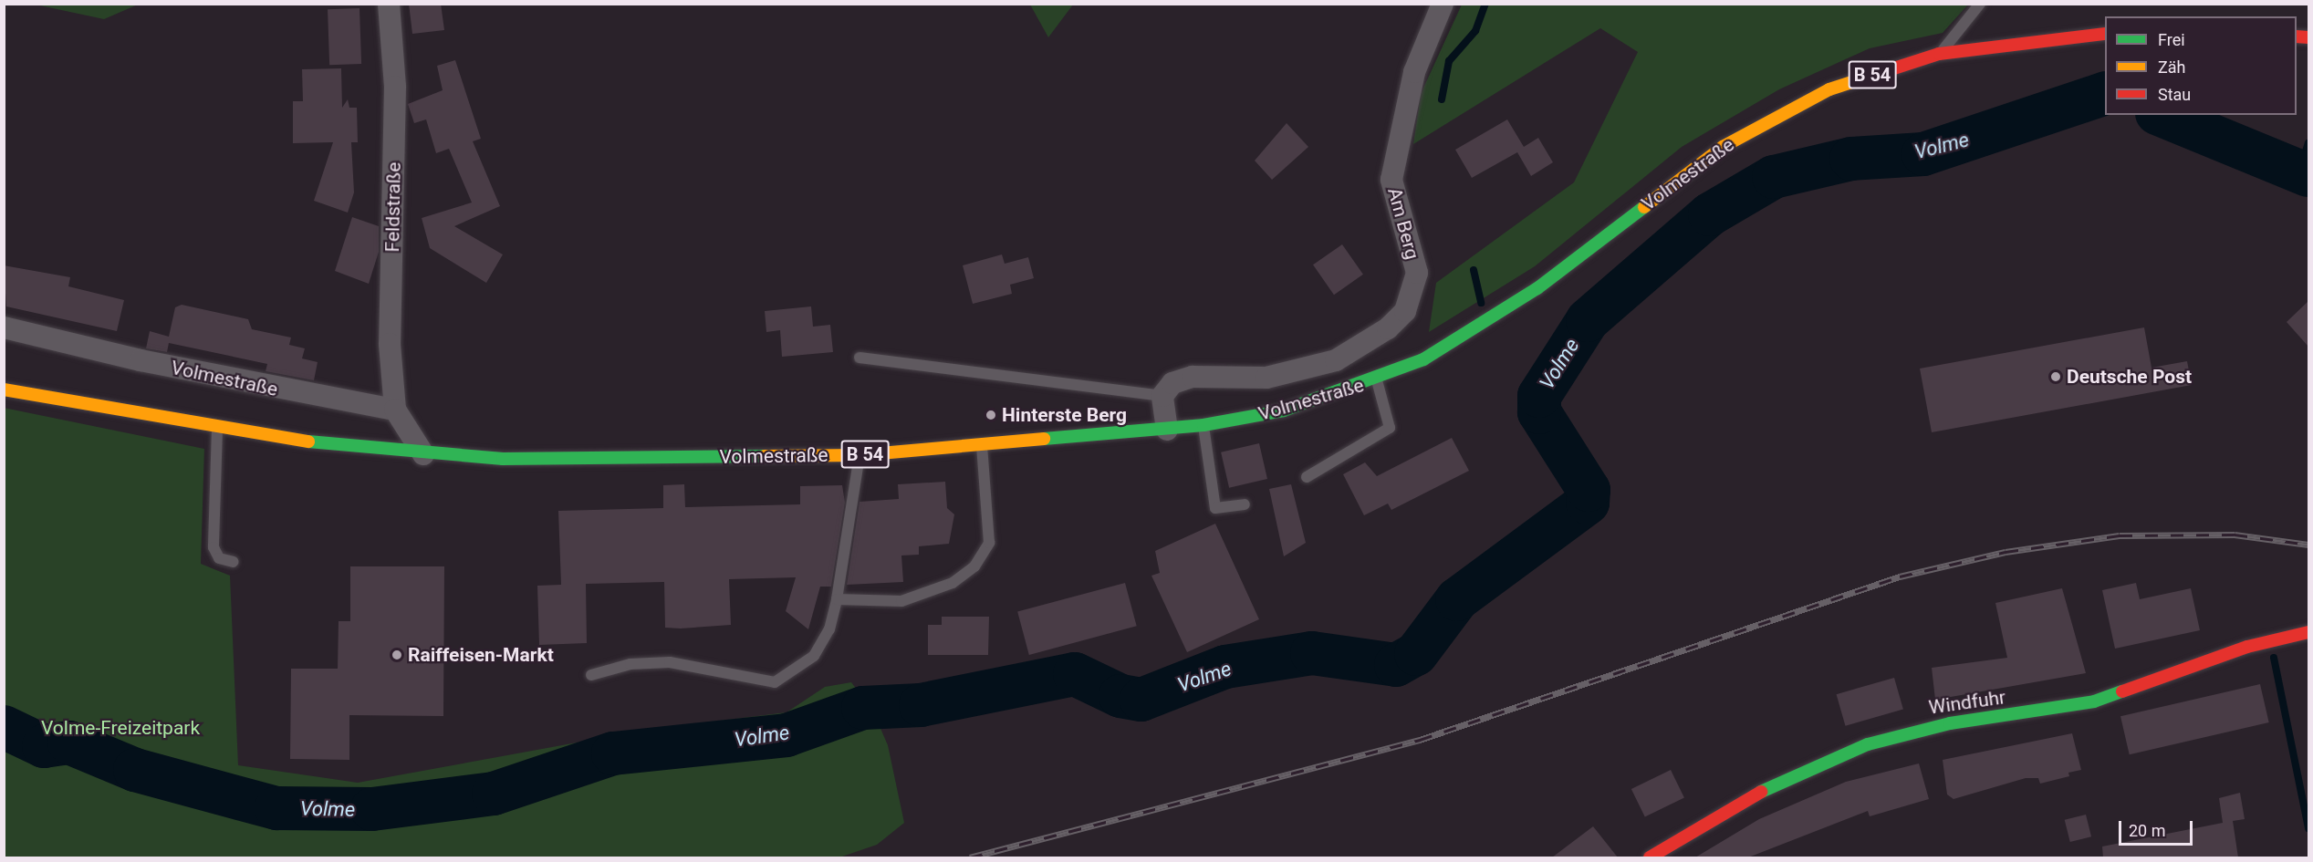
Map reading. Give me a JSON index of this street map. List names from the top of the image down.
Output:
{
  "streets": {
    "main road": ["B 54", "Volmestraße", "Windfuhr"],
    "street": ["Feldstraße", "Am Berg"]
  },
  "crossings": [
    ["Volmestraße", "Feldstraße"]
  ],
  "water": ["Volme"],
  "parks": ["Volme-Freizeitpark"],
  "places": ["Deutsche Post", "Hinterste Berg", "Raiffeisen-Markt"],
  "legend": ["Frei", "Zäh", "Stau"],
  "scale_bar": "20 m"
}
